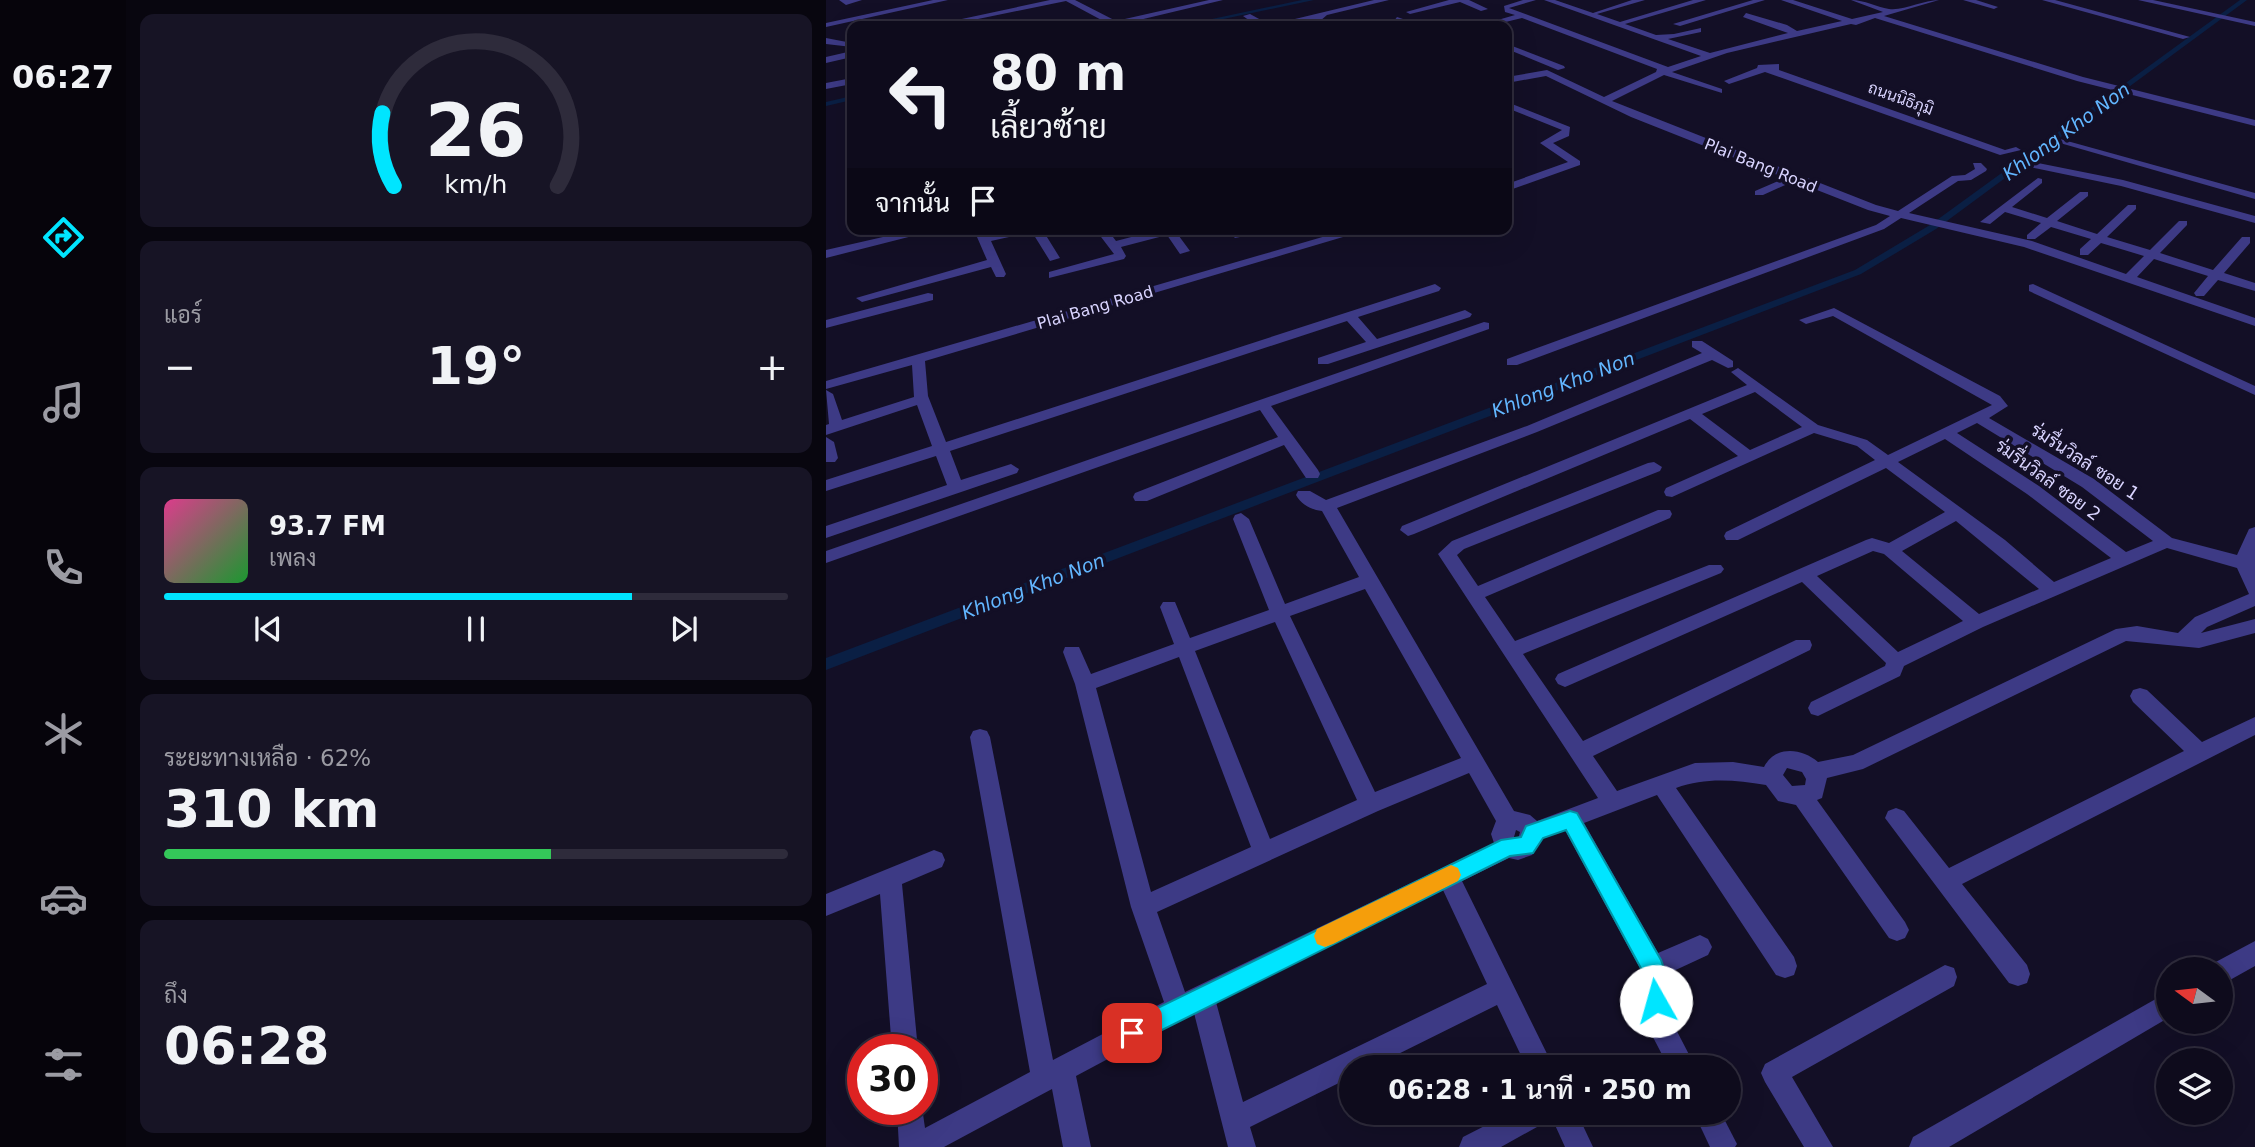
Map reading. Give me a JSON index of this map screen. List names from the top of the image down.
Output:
{
  "streets": {
    "street": [
      "ถนนนิธิภุมิ",
      "Plai Bang Road",
      "ร่มรื่นวิลล์ ซอย 1",
      "ร่มรื่นวิลล์ ซอย 2"
    ]
  },
  "water": ["Khlong Kho Non"],
  "north": "left",
  "page": {
    "tabs": "06:27",
    "turn": ["80 m", "เลี้ยวซ้าย"],
    "then": "จากนั้น",
    "tile": [
      "แอร์",
      ["ระยะทางเหลือ · 62%", "310 km"],
      ["ถึง", "06:28"]
    ],
    "heat": ["−", "19°", "+"],
    "song": ["93.7 FM", "เพลง"],
    "limit": "30",
    "trip": "06:28 · 1 นาที · 250 m",
    "gauge": ["26", "km/h"]
  }
}
